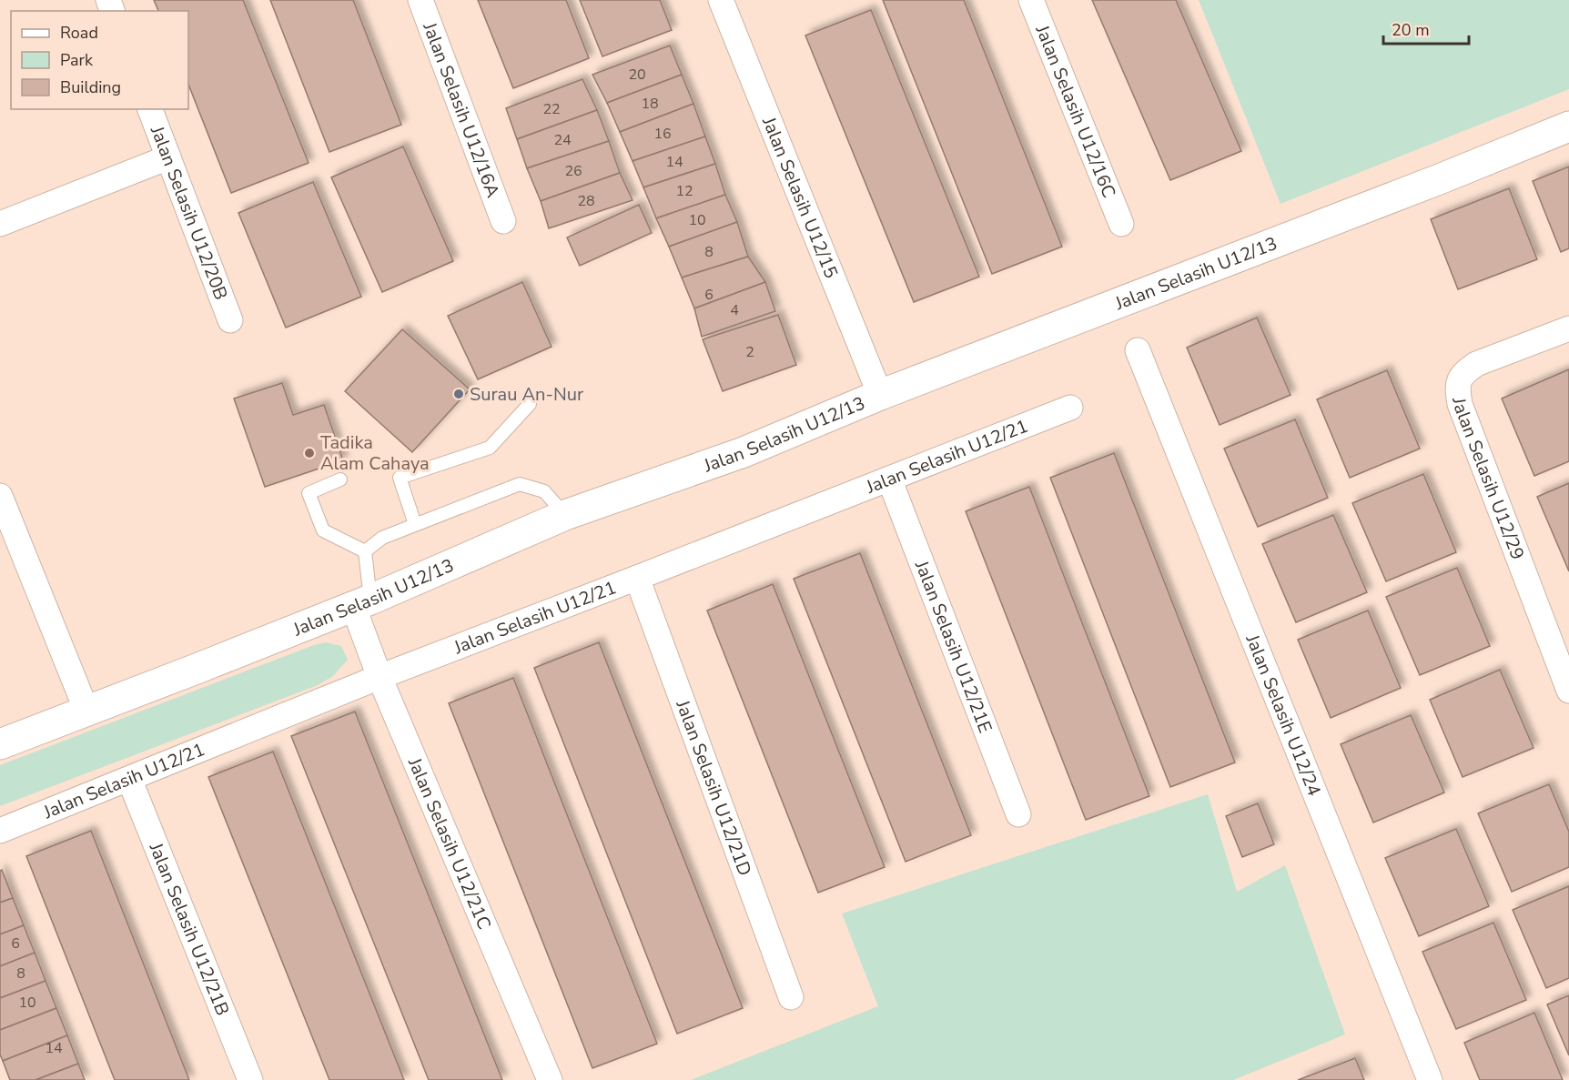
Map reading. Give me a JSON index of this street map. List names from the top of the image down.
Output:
{
  "streets": {
    "street": [
      "Jalan Selasih U12/16A",
      "Jalan Selasih U12/16C",
      "Jalan Selasih U12/15",
      "Jalan Selasih U12/20B",
      "Jalan Selasih U12/13",
      "Jalan Selasih U12/21",
      "Jalan Selasih U12/29",
      "Jalan Selasih U12/21E",
      "Jalan Selasih U12/24",
      "Jalan Selasih U12/21D",
      "Jalan Selasih U12/21C",
      "Jalan Selasih U12/21B"
    ]
  },
  "crossings": [
    ["Jalan Selasih U12/15", "Jalan Selasih U12/13"],
    ["Jalan Selasih U12/13", "Jalan Selasih U12/21C"],
    ["Jalan Selasih U12/21", "Jalan Selasih U12/21E"],
    ["Jalan Selasih U12/21", "Jalan Selasih U12/21D"],
    ["Jalan Selasih U12/21", "Jalan Selasih U12/21C"],
    ["Jalan Selasih U12/21", "Jalan Selasih U12/21B"]
  ],
  "places": ["Surau An-Nur", "Tadika Alam Cahaya"],
  "house_numbers": [
    "20",
    "18",
    "22",
    "16",
    "24",
    "14",
    "26",
    "12",
    "28",
    "10",
    "8",
    "6",
    "4",
    "2",
    "6",
    "8",
    "10",
    "14"
  ],
  "legend": ["Road", "Park", "Building"],
  "scale_bar": "20 m"
}
